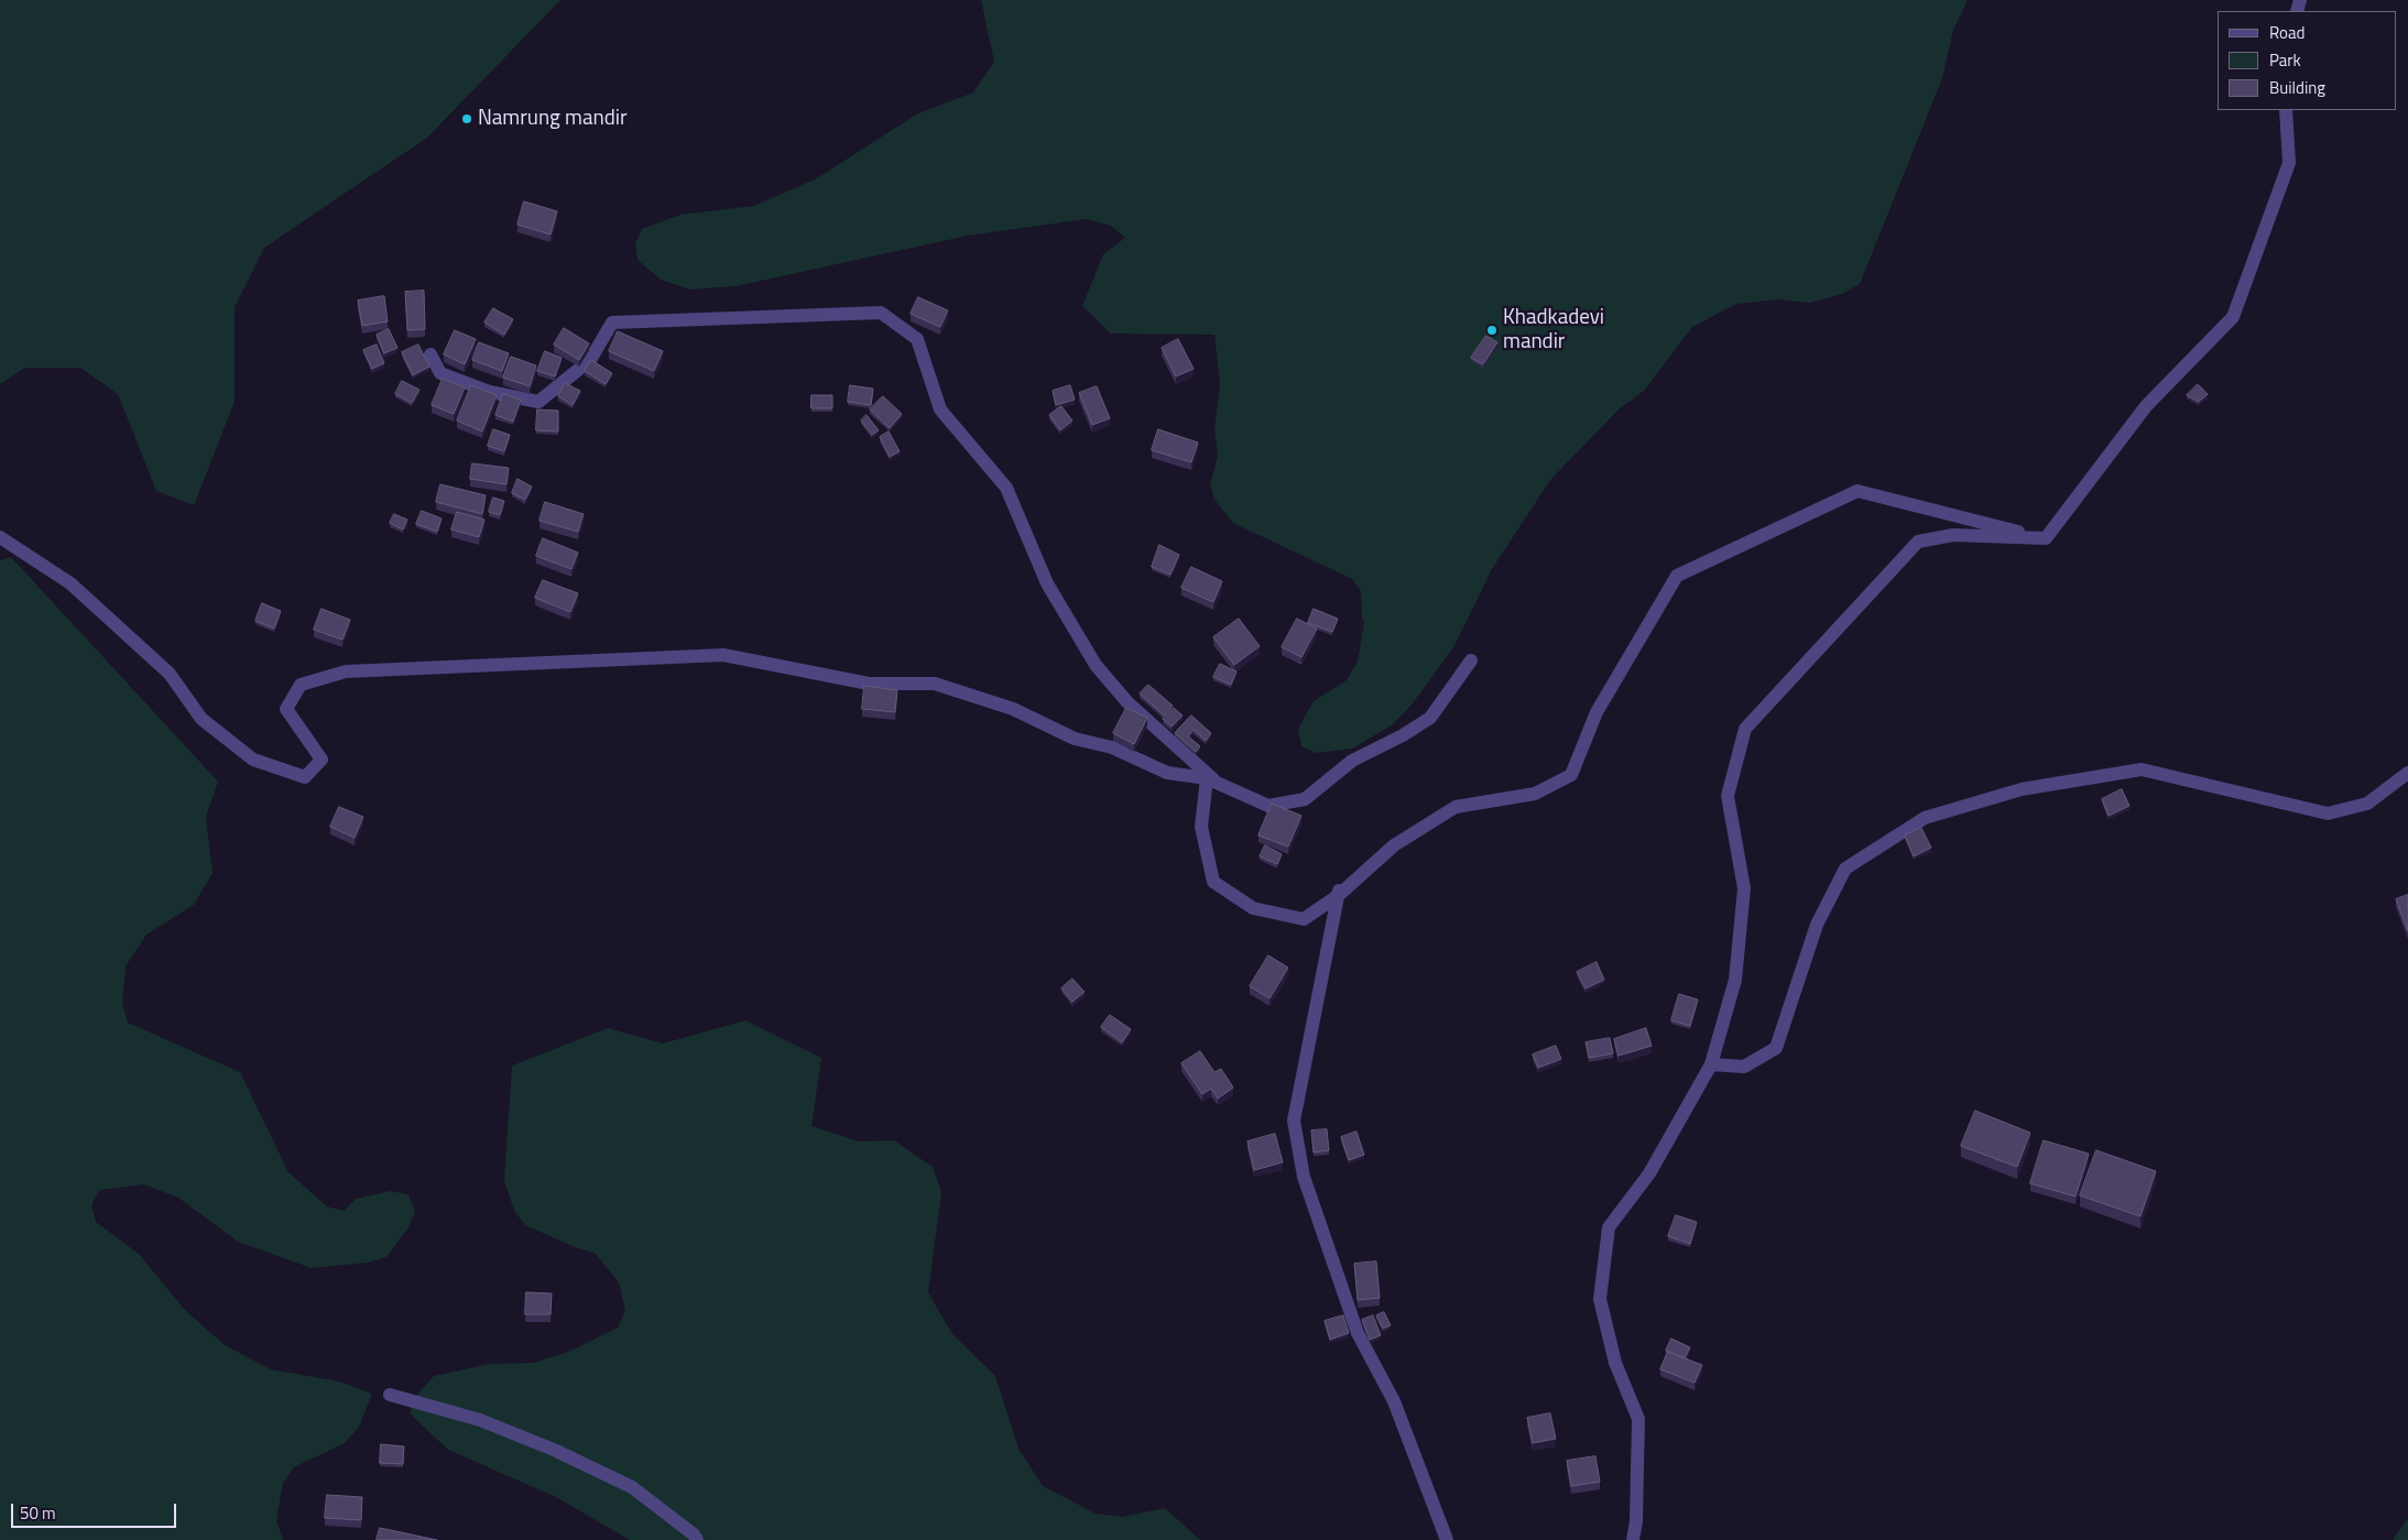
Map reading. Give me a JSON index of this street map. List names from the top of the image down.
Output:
{
  "places": ["Namrung mandir", "Khadkadevi mandir"],
  "legend": ["Road", "Park", "Building"],
  "scale_bar": "50 m"
}
